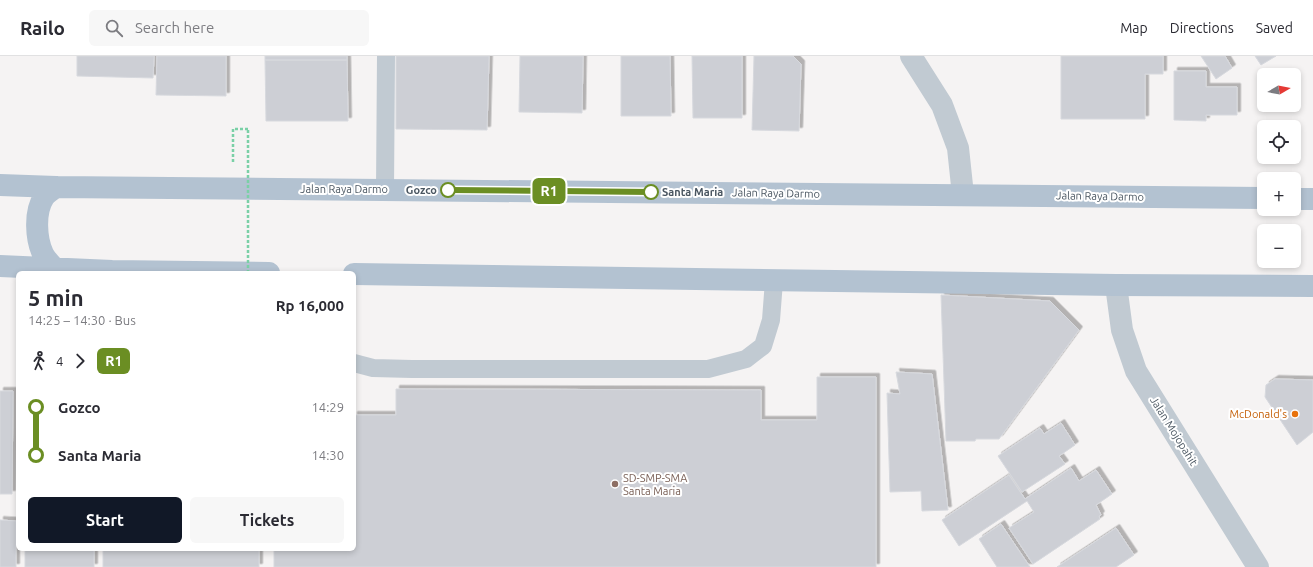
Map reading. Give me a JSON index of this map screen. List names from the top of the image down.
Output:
{
  "streets": {
    "main road": ["Jalan Raya Darmo"],
    "street": ["Jalan Mojopahit"]
  },
  "places": [
    "Gozco",
    "Santa Maria",
    "McDonald's",
    "SD-SMP-SMA Santa Maria"
  ],
  "lines": ["bus line R1"],
  "north": "right",
  "page": {
    "header": "Railo",
    "search": "Search here",
    "nav": ["Map", "Directions", "Saved"],
    "on_map": "R1",
    "map_buttons": ["+", "−"],
    "heading": ["5 min", "14:25 – 14:30 · Bus", "Rp 16,000"],
    "legs": ["4", "R1"],
    "list": [
      {
        "name": "Gozco",
        "value": "14:29"
      },
      {
        "name": "Santa Maria",
        "value": "14:30"
      }
    ],
    "buttons": ["Start", "Tickets"]
  }
}
